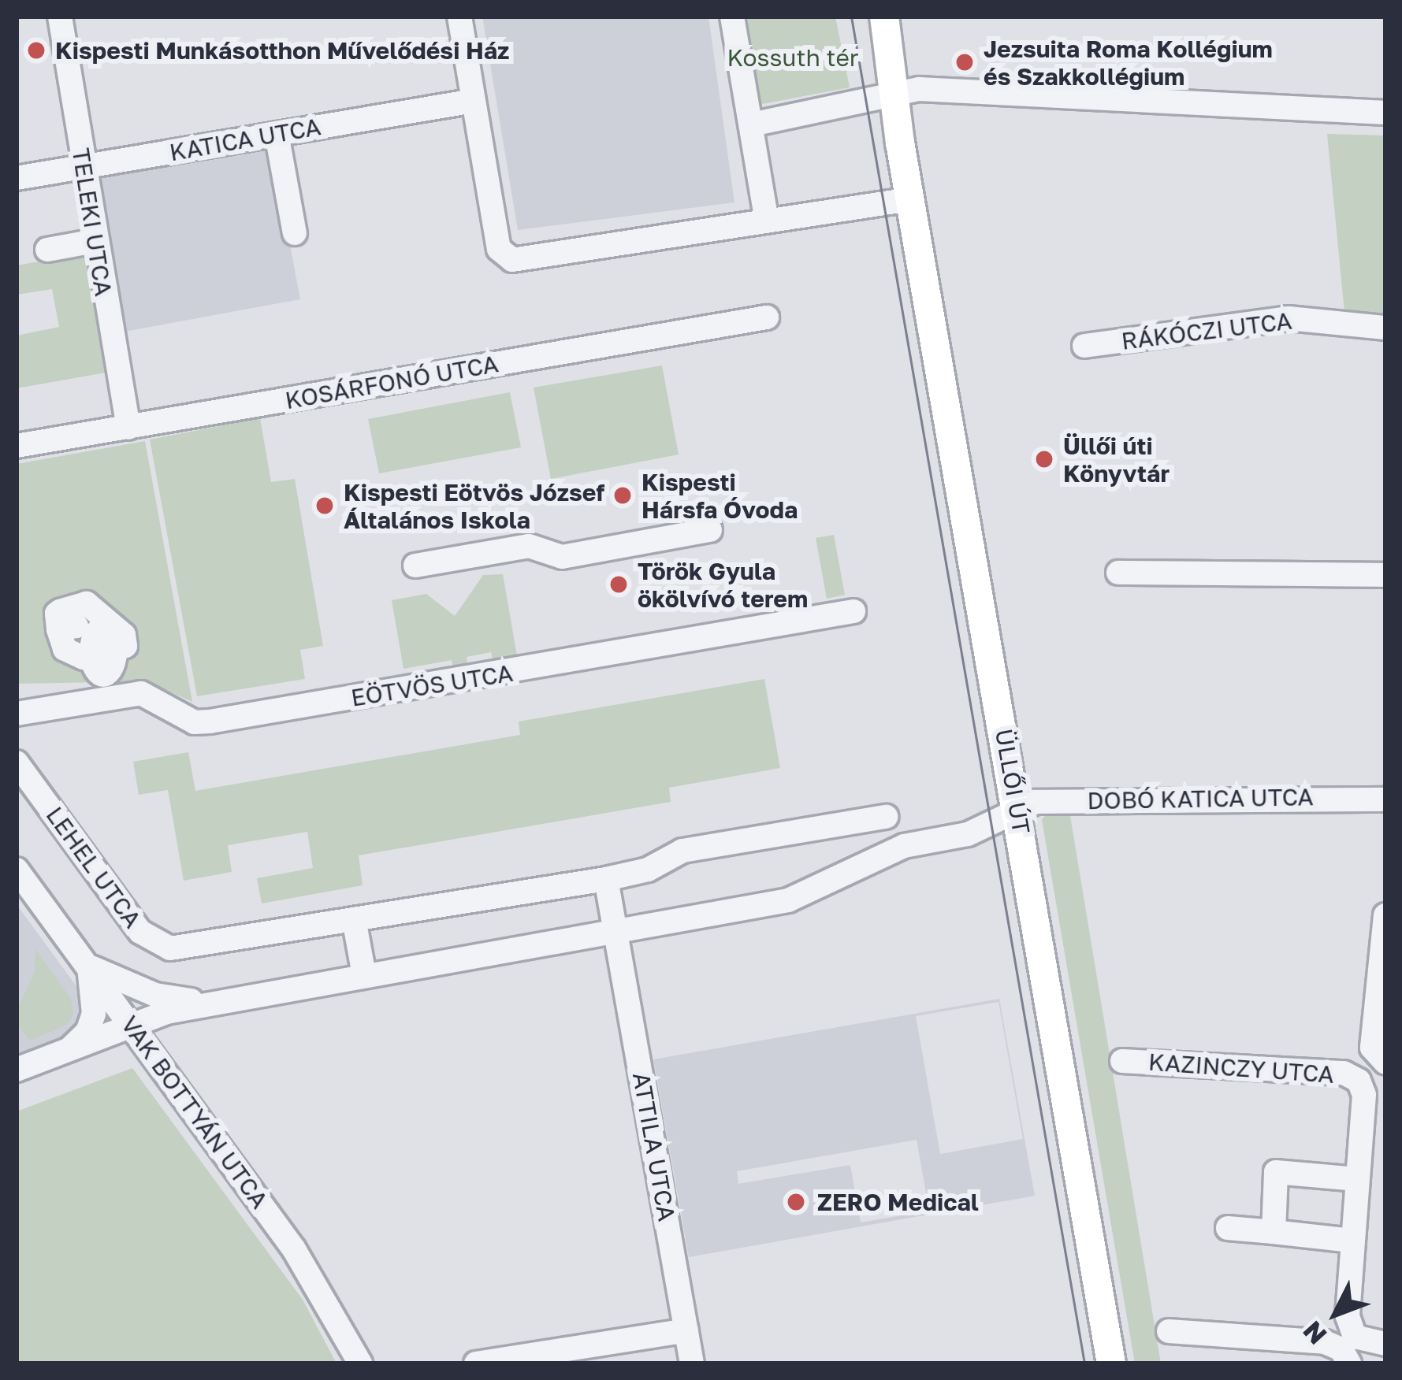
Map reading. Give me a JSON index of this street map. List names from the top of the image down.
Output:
{
  "streets": {
    "main road": ["ÜLLŐI ÚT"],
    "street": [
      "KATICA UTCA",
      "TELEKI UTCA",
      "RÁKÓCZI UTCA",
      "KOSÁRFONÓ UTCA",
      "EÖTVÖS UTCA",
      "DOBÓ KATICA UTCA",
      "LEHEL UTCA",
      "KAZINCZY UTCA",
      "VAK BOTTYÁN UTCA",
      "ATTILA UTCA"
    ]
  },
  "crossings": [
    ["KATICA UTCA", "TELEKI UTCA"],
    ["TELEKI UTCA", "KOSÁRFONÓ UTCA"],
    ["ÜLLŐI ÚT", "DOBÓ KATICA UTCA"]
  ],
  "parks": ["Kossuth tér"],
  "places": [
    "Kispesti Munkásotthon Művelődési Ház",
    "Jezsuita Roma Kollégium és Szakkollégium",
    "Üllői úti Könyvtár",
    "Kispesti Hársfa Óvoda",
    "Kispesti Eötvös József Általános Iskola",
    "Török Gyula ökölvívó terem",
    "ZERO Medical"
  ],
  "north": "bottom left"
}
